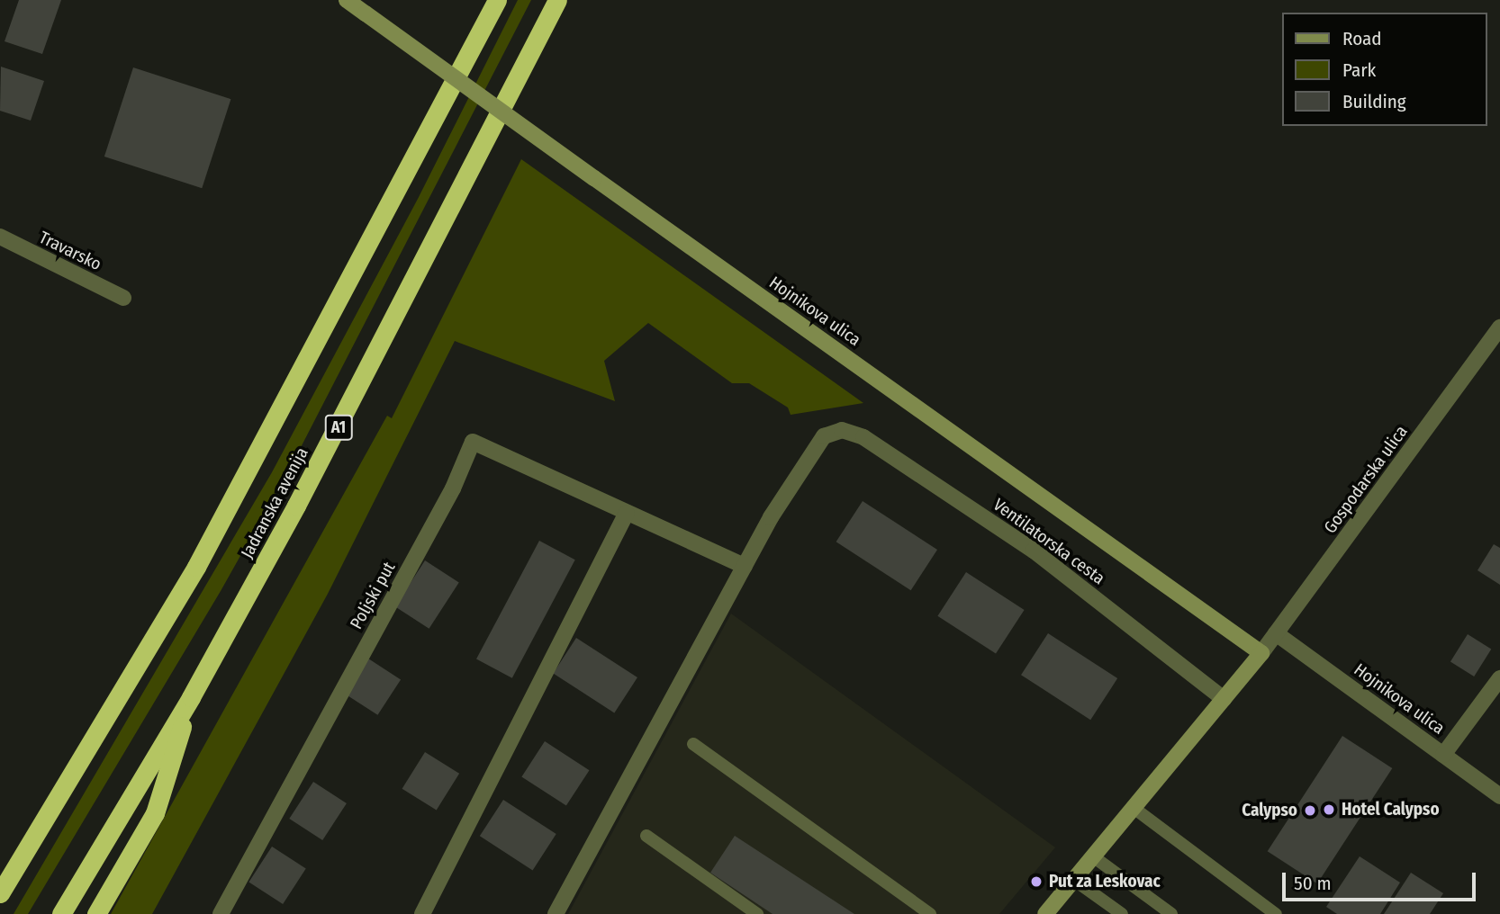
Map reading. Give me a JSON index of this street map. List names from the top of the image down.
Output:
{
  "streets": {
    "highway": ["A1", "Jadranska avenija"],
    "main road": ["Hojnikova ulica"],
    "street": [
      "Travarsko",
      "Gospodarska ulica",
      "Ventilatorska cesta",
      "Poljski put"
    ]
  },
  "crossings": [
    ["Hojnikova ulica", "Gospodarska ulica"],
    ["Ventilatorska cesta", "Poljski put"]
  ],
  "places": ["Hotel Calypso", "Calypso", "Put za Leskovac"],
  "legend": ["Road", "Park", "Building"],
  "scale_bar": "50 m"
}
